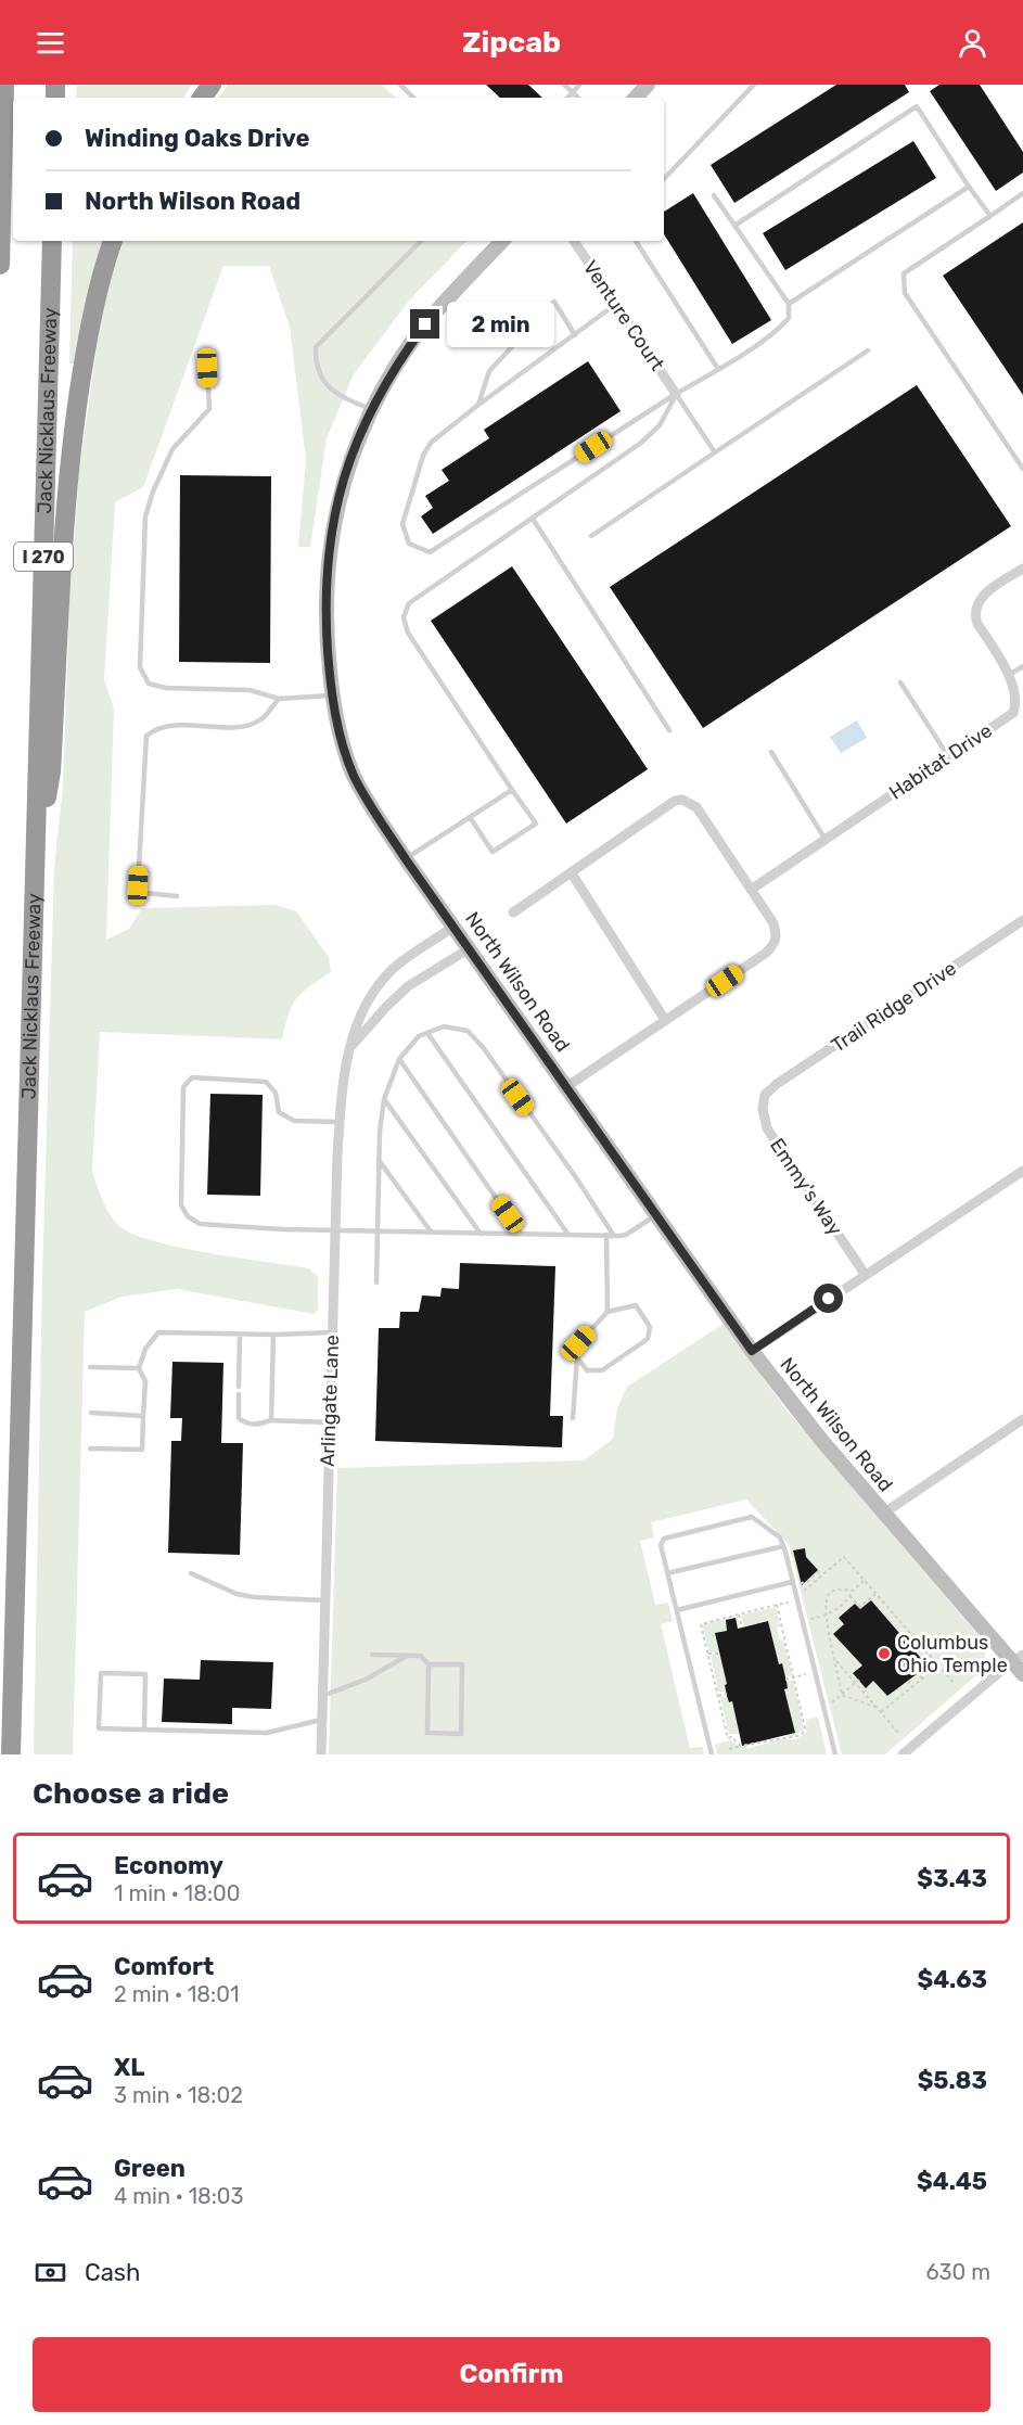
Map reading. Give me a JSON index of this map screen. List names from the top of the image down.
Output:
{
  "streets": {
    "highway": ["Jack Nicklaus Freeway", "I 270"],
    "main road": ["North Wilson Road"],
    "street": [
      "Venture Court",
      "Habitat Drive",
      "Trail Ridge Drive",
      "Emmy's Way",
      "Arlingate Lane"
    ]
  },
  "crossings": [
    ["North Wilson Road", "Arlingate Lane"],
    ["Trail Ridge Drive", "Emmy's Way"]
  ],
  "places": ["Columbus Ohio Temple"],
  "page": {
    "header": "Zipcab",
    "banner": ["Winding Oaks Drive", "North Wilson Road"],
    "bubble": "2 min",
    "heading": "Choose a ride",
    "list": [
      {
        "name": "Economy",
        "note": "1 min · 18:00",
        "value": "$3.43"
      },
      {
        "name": "Comfort",
        "note": "2 min · 18:01",
        "value": "$4.63"
      },
      {
        "name": "XL",
        "note": "3 min · 18:02",
        "value": "$5.83"
      },
      {
        "name": "Green",
        "note": "4 min · 18:03",
        "value": "$4.45"
      }
    ],
    "pay": ["Cash", "630 m"],
    "buttons": "Confirm"
  }
}
